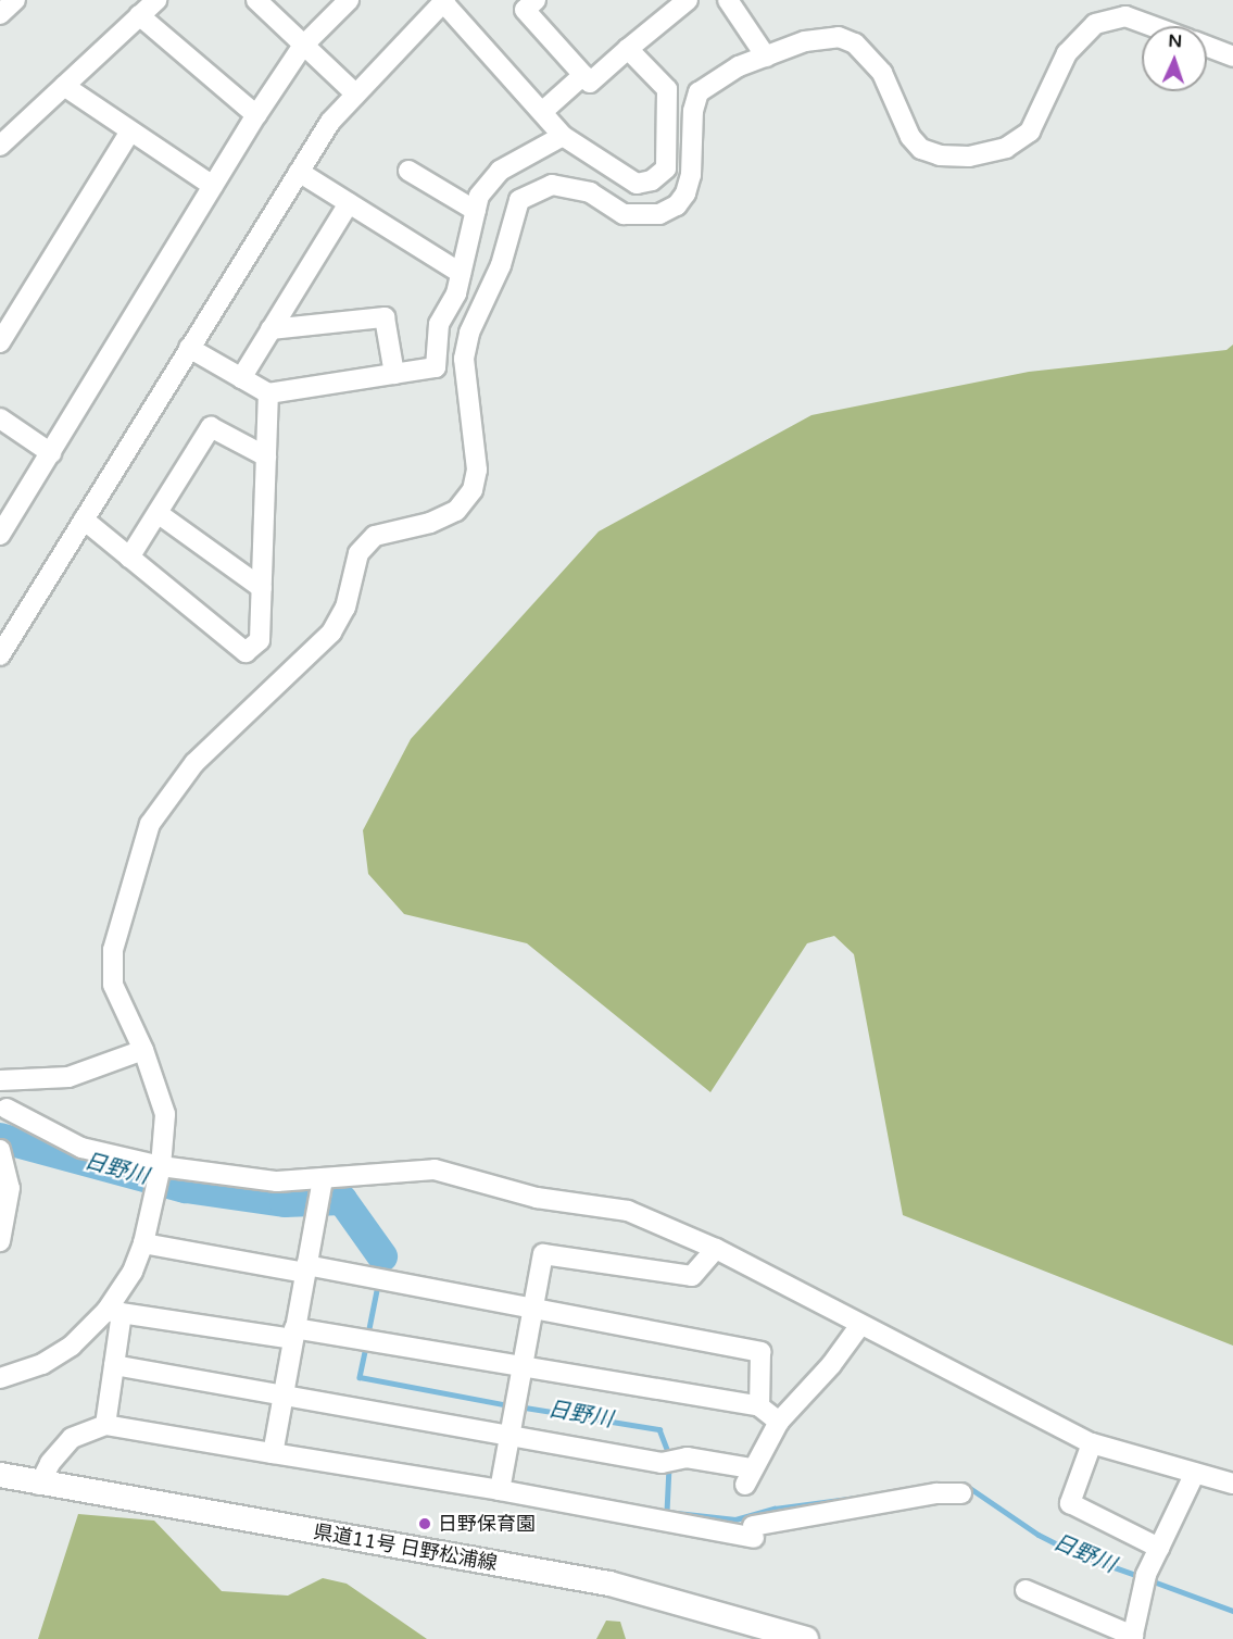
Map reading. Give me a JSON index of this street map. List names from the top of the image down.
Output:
{
  "streets": {
    "main road": ["県道11号 日野松浦線"]
  },
  "water": ["日野川"],
  "places": ["日野保育園"],
  "north": "top"
}
